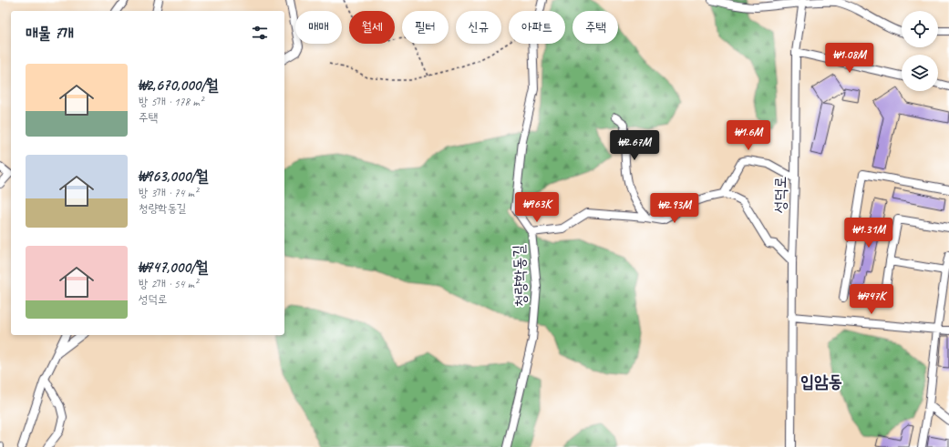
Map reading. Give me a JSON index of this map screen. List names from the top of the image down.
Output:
{
  "streets": {
    "street": ["성덕로", "청량학동길"]
  },
  "districts": ["입암동"],
  "page": {
    "chip": [
      "매매",
      "월세",
      "필터",
      "신규",
      "아파트",
      "주택"
    ],
    "heading": "매물 7개",
    "price": [
      "₩1.08M",
      "₩1.6M",
      "₩2.67M",
      "₩963K",
      "₩2.93M",
      "₩1.31M",
      "₩747K"
    ],
    "list": [
      {
        "name": "₩2,670,000/월",
        "note": "방 5개 · 178 m² · 주택"
      },
      {
        "name": "₩963,000/월",
        "note": "방 3개 · 74 m² · 청량학동길"
      },
      {
        "name": "₩747,000/월",
        "note": "방 2개 · 54 m² · 성덕로"
      }
    ]
  }
}
